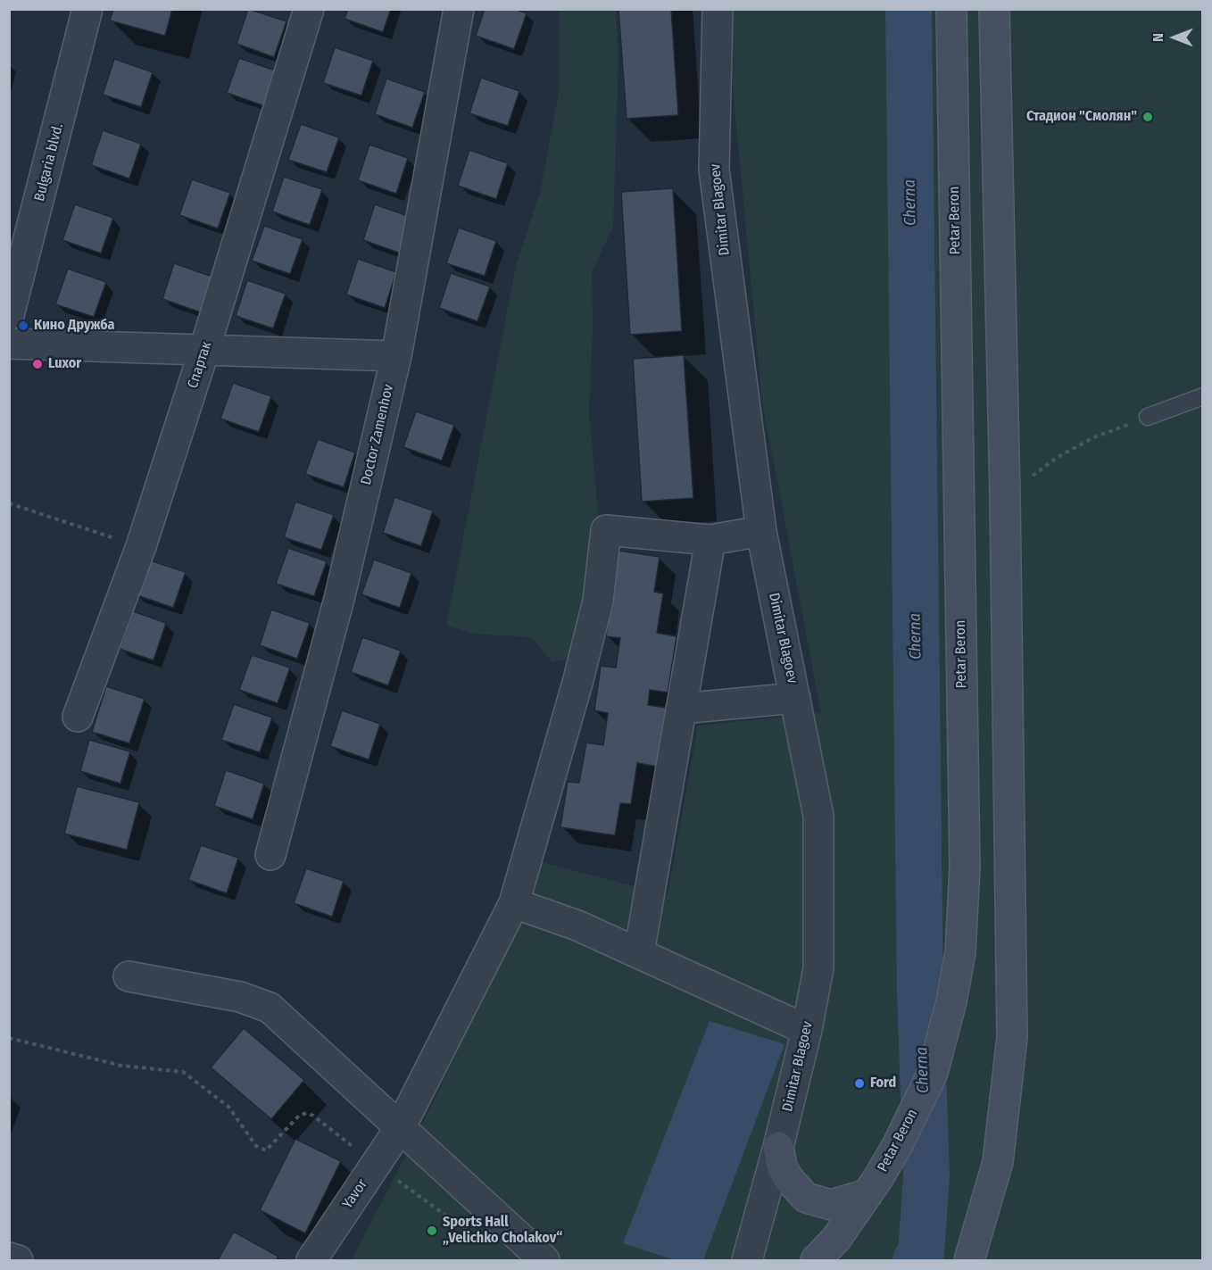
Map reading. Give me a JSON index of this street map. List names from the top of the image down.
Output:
{
  "streets": {
    "main road": ["Petar Beron"],
    "street": [
      "Bulgaria blvd.",
      "Dimitar Blagoev",
      "Спартак",
      "Doctor Zamenhov",
      "Yavor"
    ]
  },
  "water": ["Cherna"],
  "places": [
    "Стадион \"Смолян\"",
    "Кино Дружба",
    "Luxor",
    "Ford",
    "Sports Hall „Velichko Cholakov“"
  ],
  "north": "left"
}
